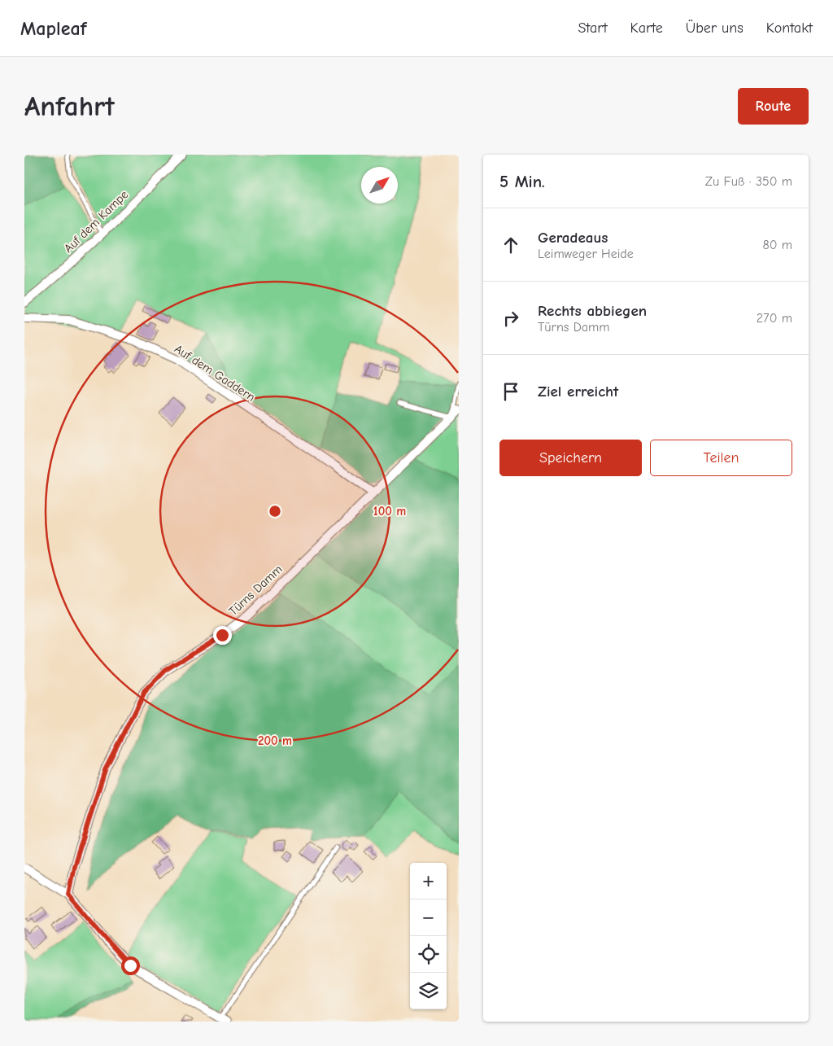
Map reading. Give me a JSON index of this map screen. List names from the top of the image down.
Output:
{
  "streets": {
    "street": ["Auf dem Kampe", "Auf dem Gaddern", "Türns Damm"]
  },
  "crossings": [
    ["Auf dem Gaddern", "Türns Damm"]
  ],
  "north": "top right",
  "page": {
    "header": "Mapleaf",
    "nav": [
      "Start",
      "Karte",
      "Über uns",
      "Kontakt"
    ],
    "buttons": [
      "Route",
      ["Speichern", "Teilen"]
    ],
    "title": "Anfahrt",
    "heading": ["5 Min.", "Zu Fuß · 350 m"],
    "list": [
      ["Geradeaus", "Leimweger Heide", "80 m"],
      ["Rechts abbiegen", "Türns Damm", "270 m"],
      "Ziel erreicht"
    ],
    "map_buttons": ["+", "−"]
  },
  "rings": ["100 m", "200 m"]
}
